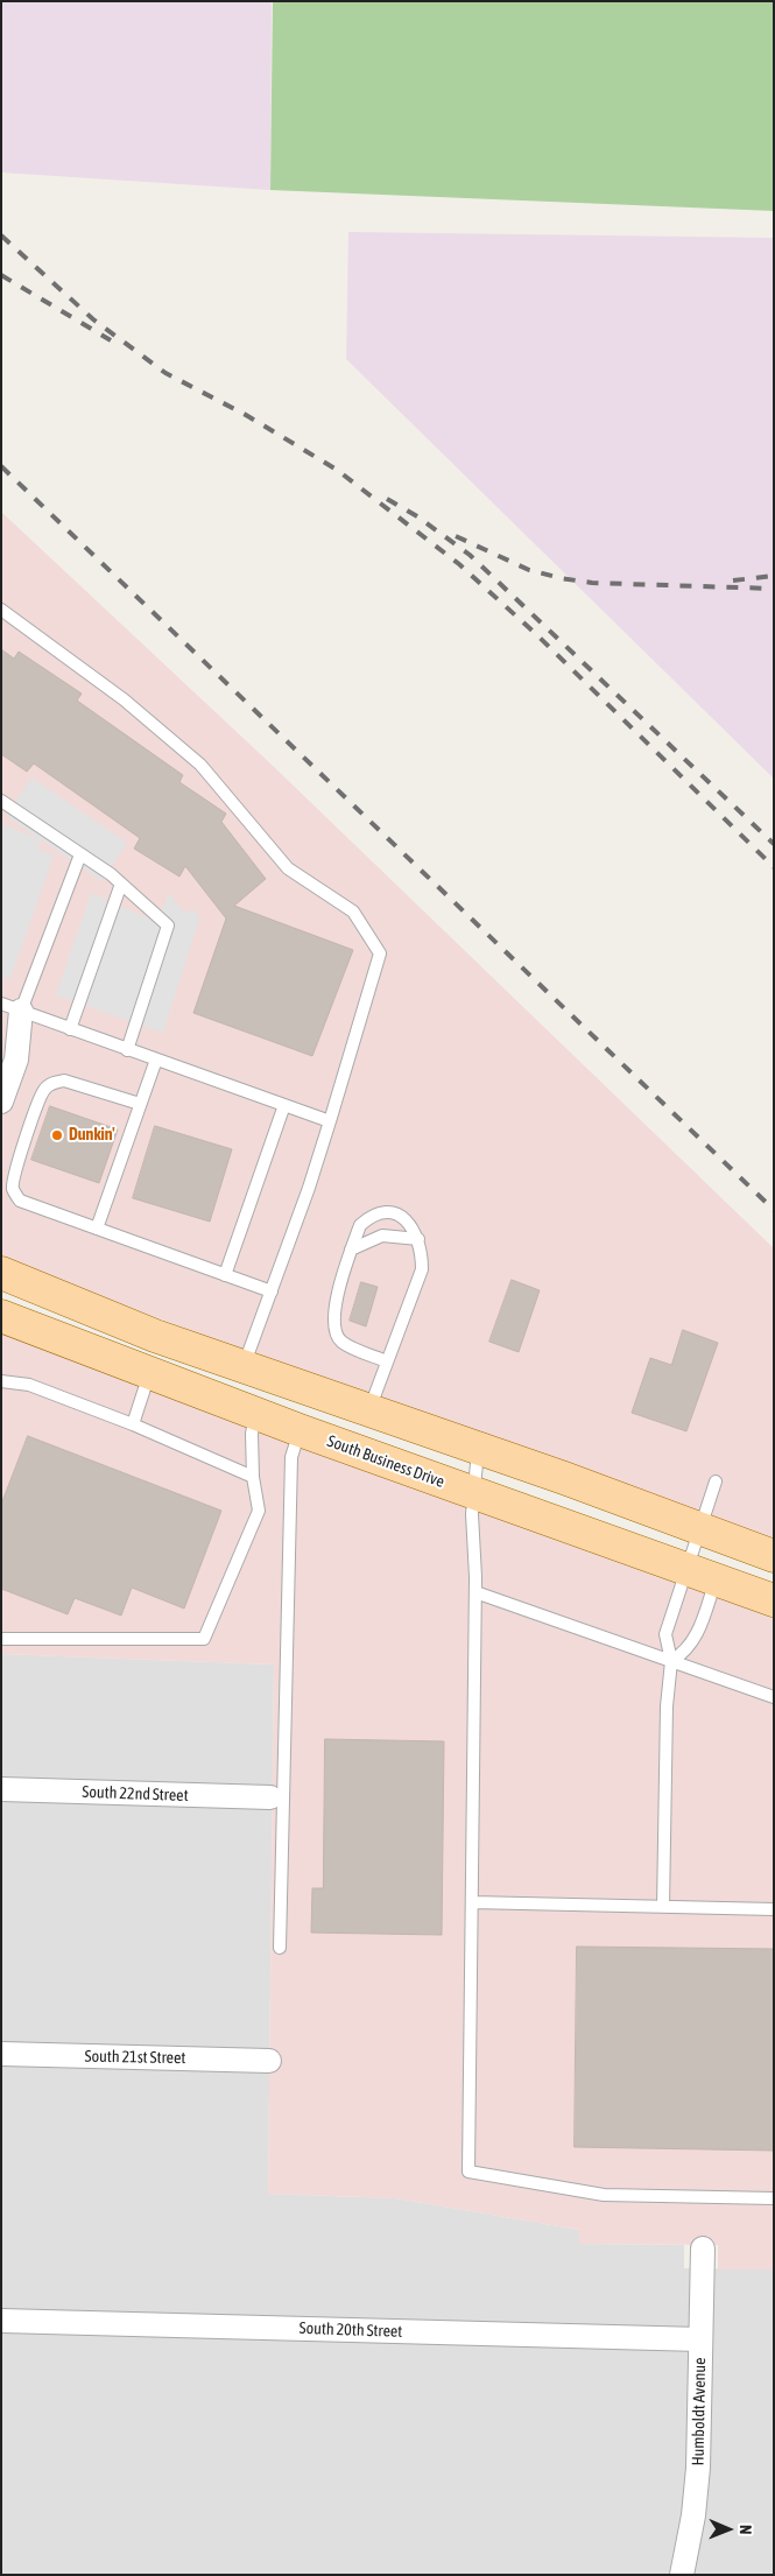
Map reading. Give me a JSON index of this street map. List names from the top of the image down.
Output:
{
  "streets": {
    "main road": ["South Business Drive"],
    "street": [
      "South 22nd Street",
      "South 21st Street",
      "South 20th Street",
      "Humboldt Avenue"
    ]
  },
  "crossings": [
    ["South 20th Street", "Humboldt Avenue"]
  ],
  "places": ["Dunkin'"],
  "north": "right"
}
